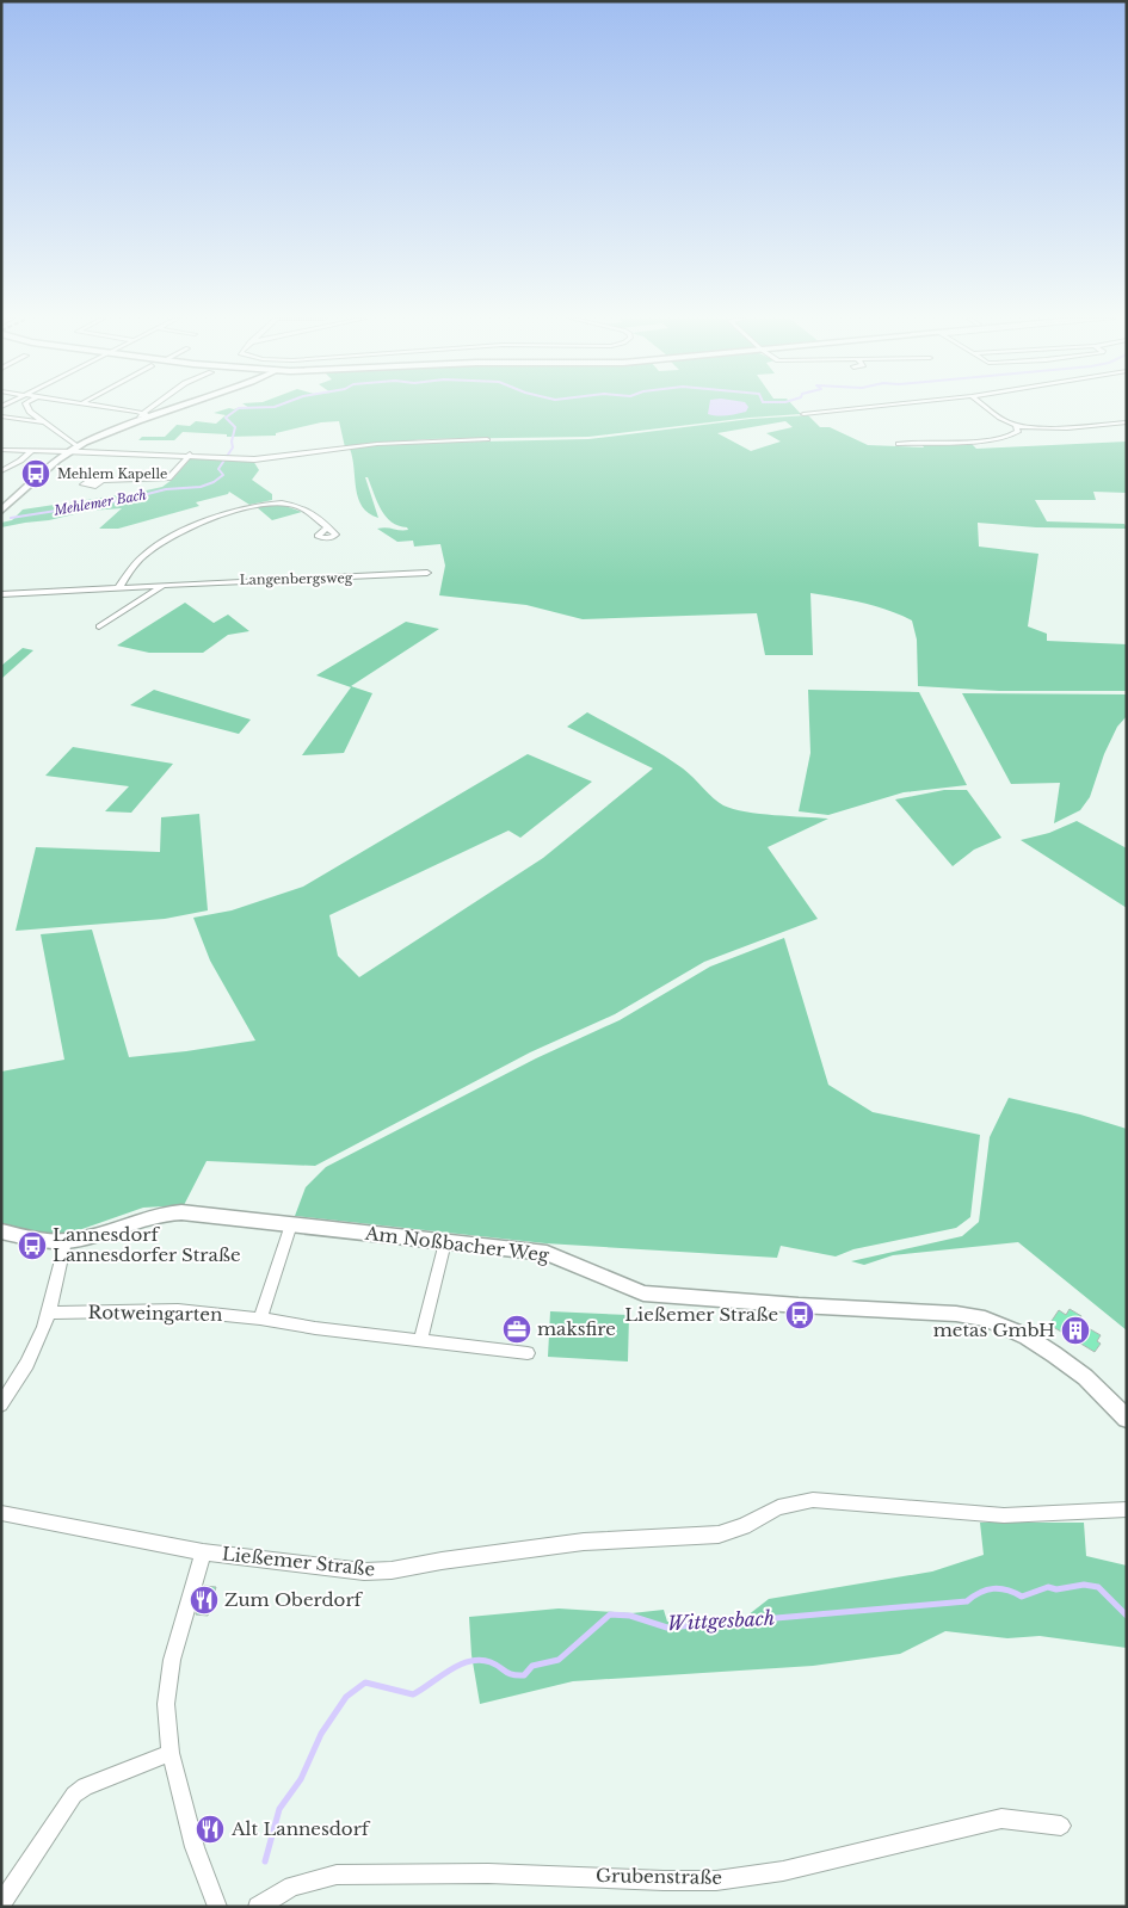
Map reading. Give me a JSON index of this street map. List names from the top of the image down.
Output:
{
  "streets": {
    "street": [
      "Langenbergsweg",
      "Am Noßbacher Weg",
      "Rotweingarten",
      "Ließemer Straße",
      "Grubenstraße"
    ]
  },
  "water": ["Mehlemer Bach", "Wittgesbach"],
  "places": {
    "bus stop": ["Mehlem Kapelle", "Lannesdorf Lannesdorfer Straße", "Ließemer Straße"],
    "office": ["maksfire"],
    "building": ["metas GmbH"],
    "restaurant": ["Zum Oberdorf", "Alt Lannesdorf"]
  }
}
